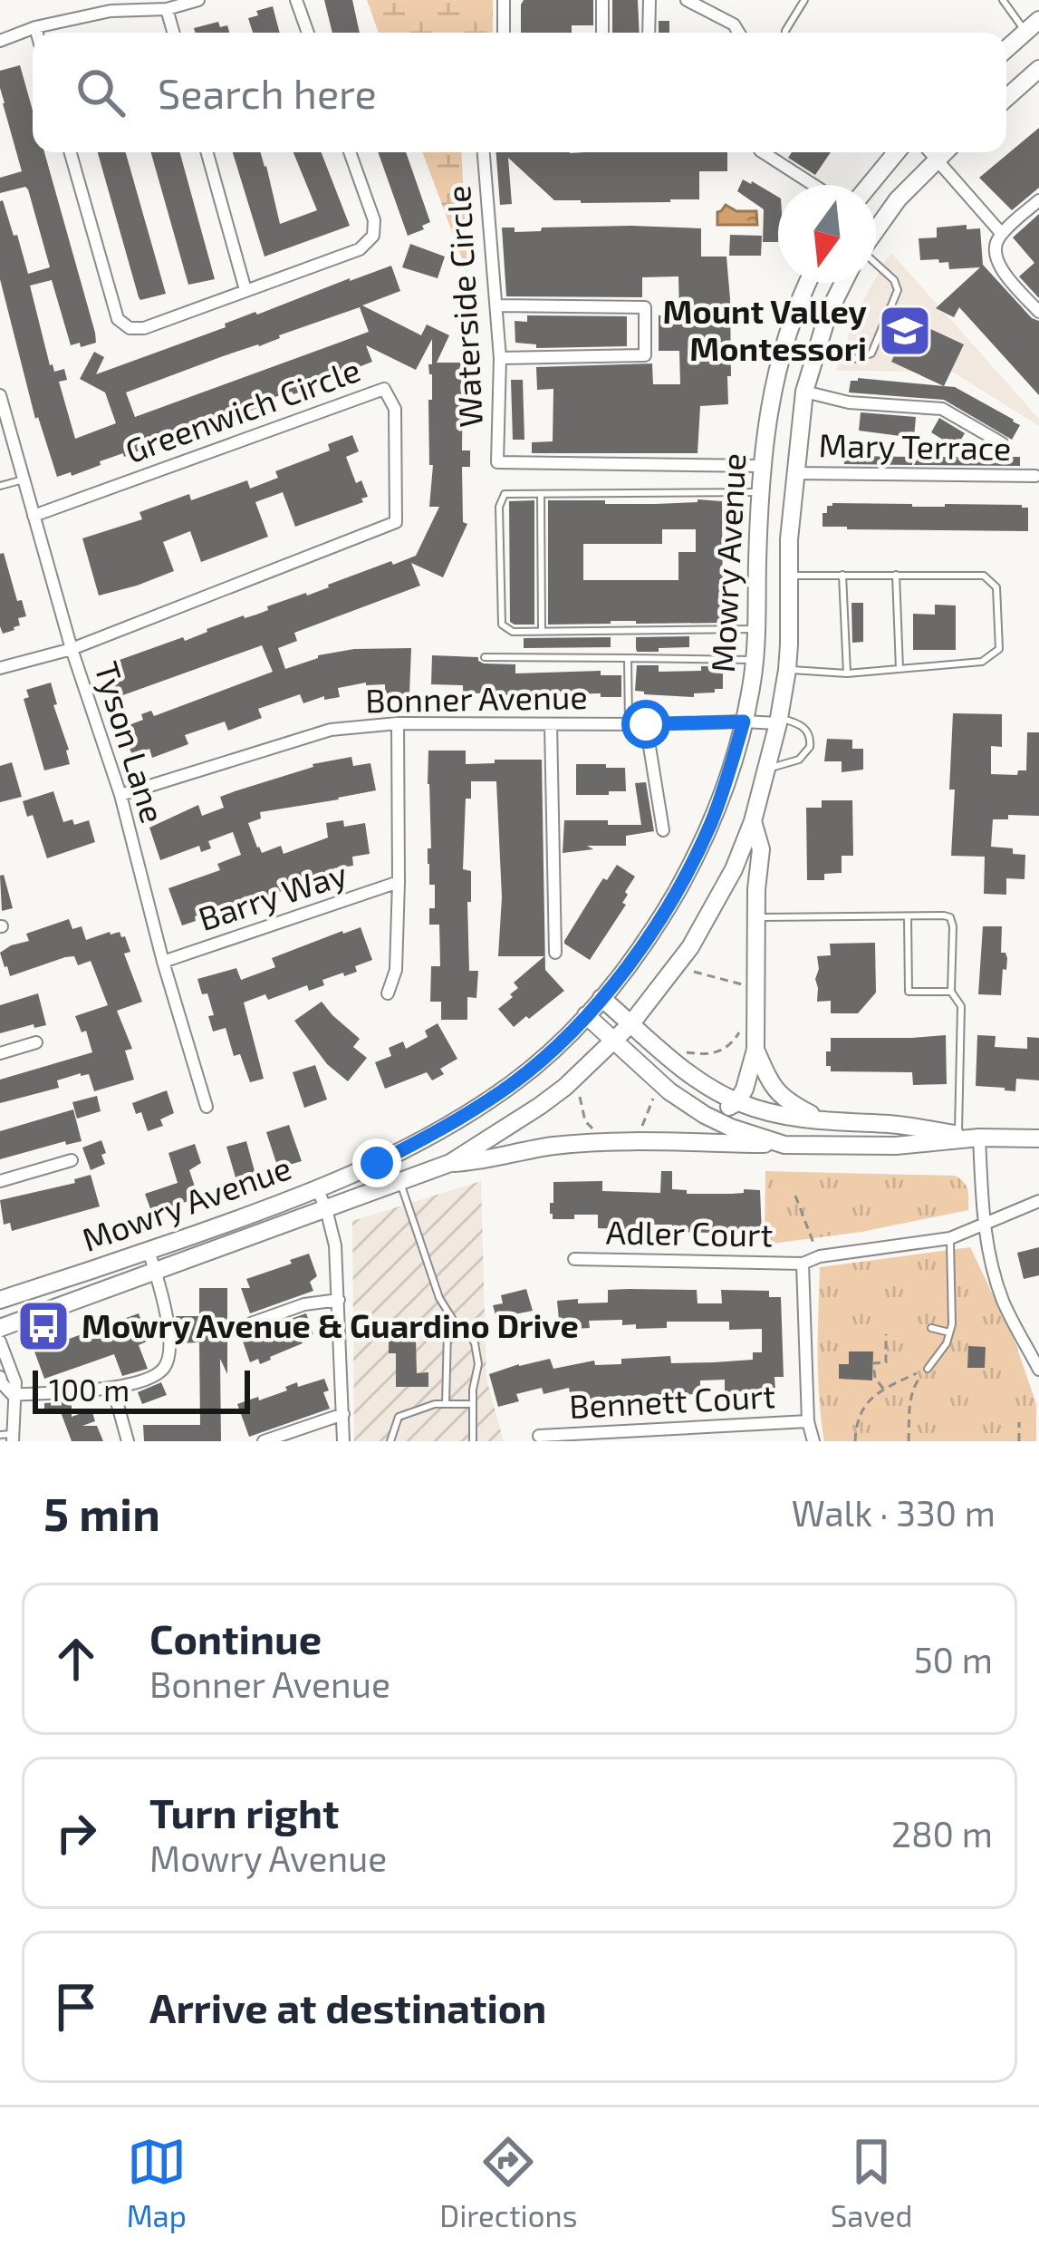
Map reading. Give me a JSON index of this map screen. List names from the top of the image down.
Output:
{
  "streets": {
    "main road": ["Mowry Avenue"],
    "street": [
      "Waterside Circle",
      "Greenwich Circle",
      "Mary Terrace",
      "Bonner Avenue",
      "Tyson Lane",
      "Barry Way",
      "Adler Court",
      "Bennett Court"
    ]
  },
  "crossings": [
    ["Waterside Circle", "Mowry Avenue"],
    ["Greenwich Circle", "Tyson Lane"],
    ["Mary Terrace", "Mowry Avenue"],
    ["Mowry Avenue", "Bonner Avenue"],
    ["Bonner Avenue", "Tyson Lane"],
    ["Tyson Lane", "Barry Way"]
  ],
  "places": {
    "school or university": ["Mount Valley Montessori"],
    "bus stop": ["Mowry Avenue & Guardino Drive"]
  },
  "scale_bar": "100 m",
  "north": "bottom",
  "page": {
    "search": "Search here",
    "scale": "100 m",
    "heading": ["5 min", "Walk · 330 m"],
    "list": [
      ["Continue", "Bonner Avenue", "50 m"],
      ["Turn right", "Mowry Avenue", "280 m"],
      "Arrive at destination"
    ],
    "nav": ["Map", "Directions", "Saved"]
  }
}
